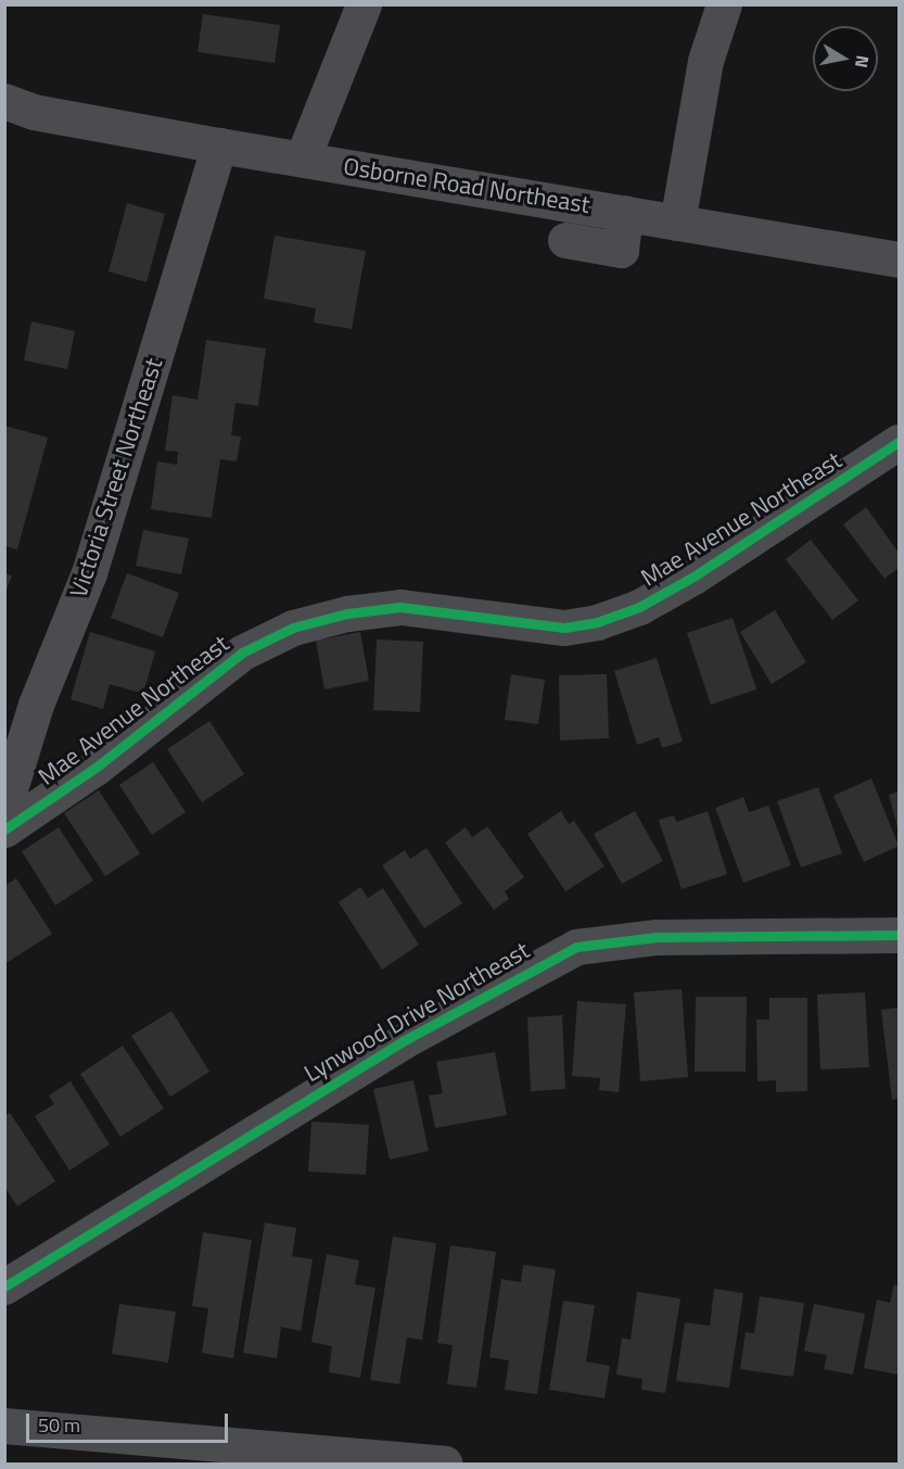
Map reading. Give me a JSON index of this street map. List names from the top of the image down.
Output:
{
  "streets": {
    "street": [
      "Osborne Road Northeast",
      "Victoria Street Northeast",
      "Mae Avenue Northeast",
      "Lynwood Drive Northeast"
    ]
  },
  "crossings": [
    ["Osborne Road Northeast", "Victoria Street Northeast"]
  ],
  "scale_bar": "50 m",
  "north": "right"
}
